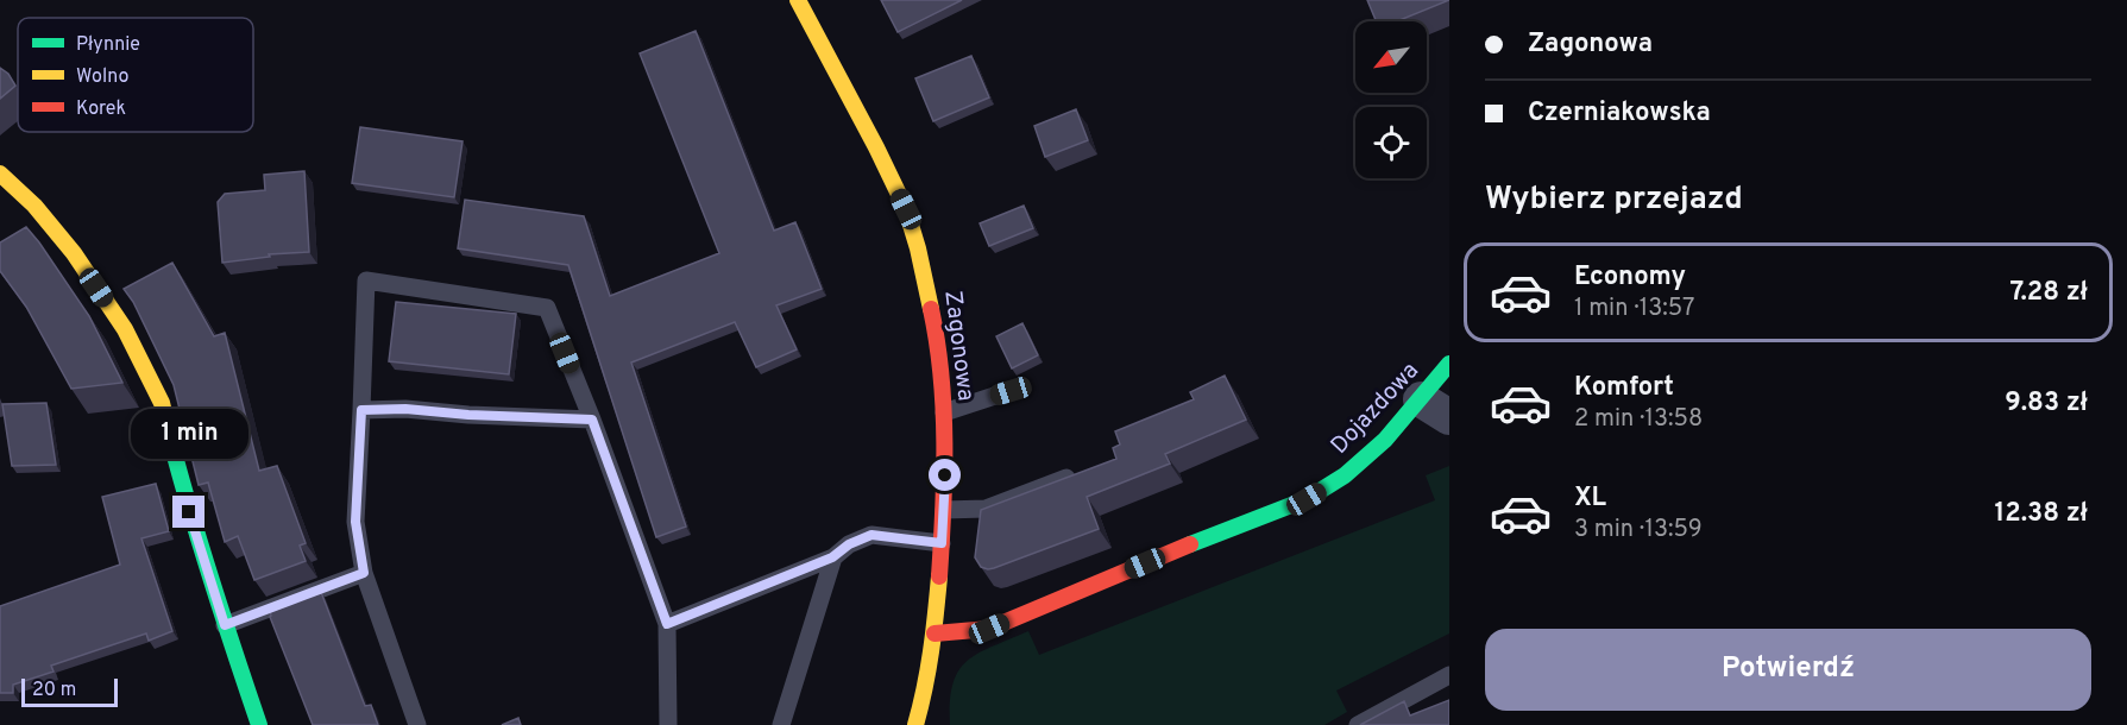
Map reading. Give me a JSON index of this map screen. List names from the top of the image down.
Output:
{
  "streets": {
    "street": ["Zagonowa", "Dojazdowa"]
  },
  "crossings": [
    ["Zagonowa", "Dojazdowa"]
  ],
  "legend": ["Płynnie", "Wolno", "Korek"],
  "scale_bar": "20 m",
  "north": "bottom left",
  "page": {
    "banner": ["Zagonowa", "Czerniakowska"],
    "heading": "Wybierz przejazd",
    "list": [
      {
        "name": "Economy",
        "note": "1 min · 13:57",
        "value": "7.28 zł"
      },
      {
        "name": "Komfort",
        "note": "2 min · 13:58",
        "value": "9.83 zł"
      },
      {
        "name": "XL",
        "note": "3 min · 13:59",
        "value": "12.38 zł"
      }
    ],
    "bubble": "1 min",
    "buttons": "Potwierdź",
    "scale": "20 m"
  }
}
